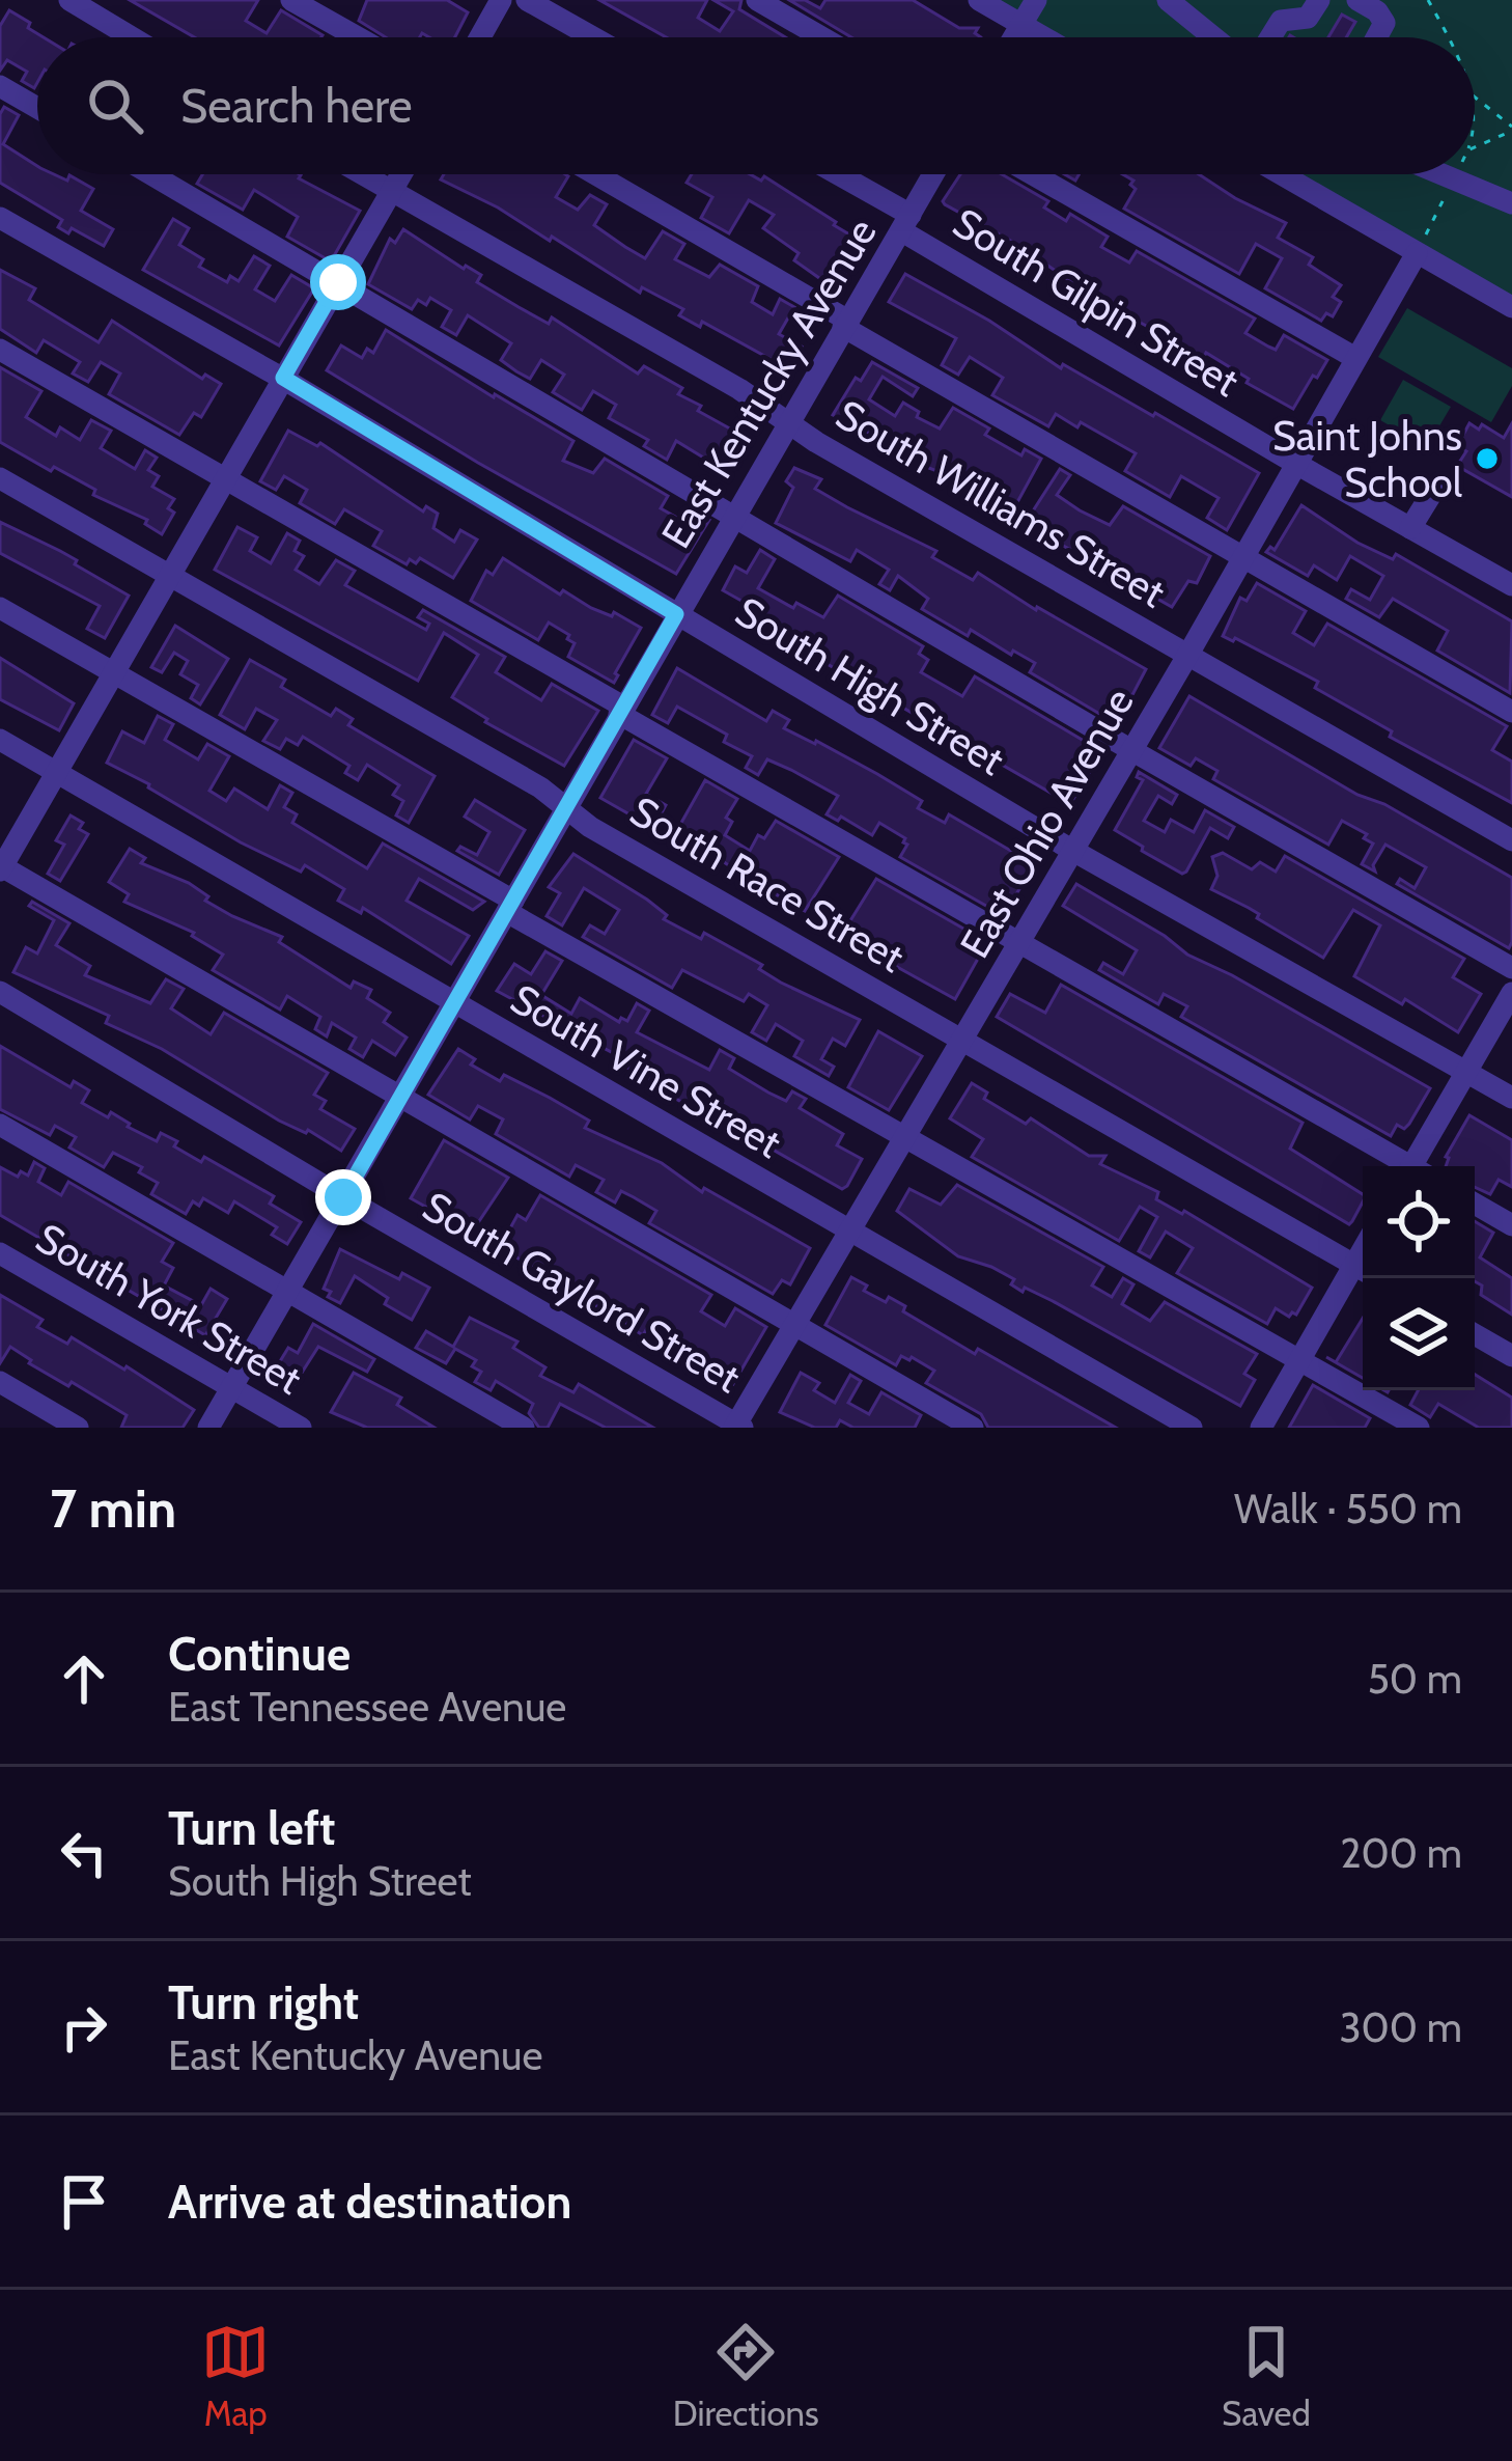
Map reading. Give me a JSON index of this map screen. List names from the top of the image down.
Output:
{
  "streets": {
    "street": [
      "South Gilpin Street",
      "East Kentucky Avenue",
      "South Williams Street",
      "South High Street",
      "East Ohio Avenue",
      "South Race Street",
      "South Vine Street",
      "South Gaylord Street",
      "South York Street"
    ]
  },
  "crossings": [
    ["South Gilpin Street", "East Kentucky Avenue"],
    ["South Gilpin Street", "East Ohio Avenue"],
    ["East Kentucky Avenue", "South Williams Street"],
    ["East Kentucky Avenue", "South High Street"],
    ["East Kentucky Avenue", "South Race Street"],
    ["East Kentucky Avenue", "South Vine Street"],
    ["East Kentucky Avenue", "South Gaylord Street"],
    ["East Kentucky Avenue", "South York Street"],
    ["South Williams Street", "East Ohio Avenue"],
    ["South High Street", "East Ohio Avenue"],
    ["East Ohio Avenue", "South Race Street"],
    ["East Ohio Avenue", "South Vine Street"],
    ["East Ohio Avenue", "South Gaylord Street"]
  ],
  "places": ["Saint Johns School"],
  "page": {
    "search": "Search here",
    "heading": ["7 min", "Walk · 550 m"],
    "list": [
      ["Continue", "East Tennessee Avenue", "50 m"],
      ["Turn left", "South High Street", "200 m"],
      ["Turn right", "East Kentucky Avenue", "300 m"],
      "Arrive at destination"
    ],
    "nav": ["Map", "Directions", "Saved"]
  }
}
